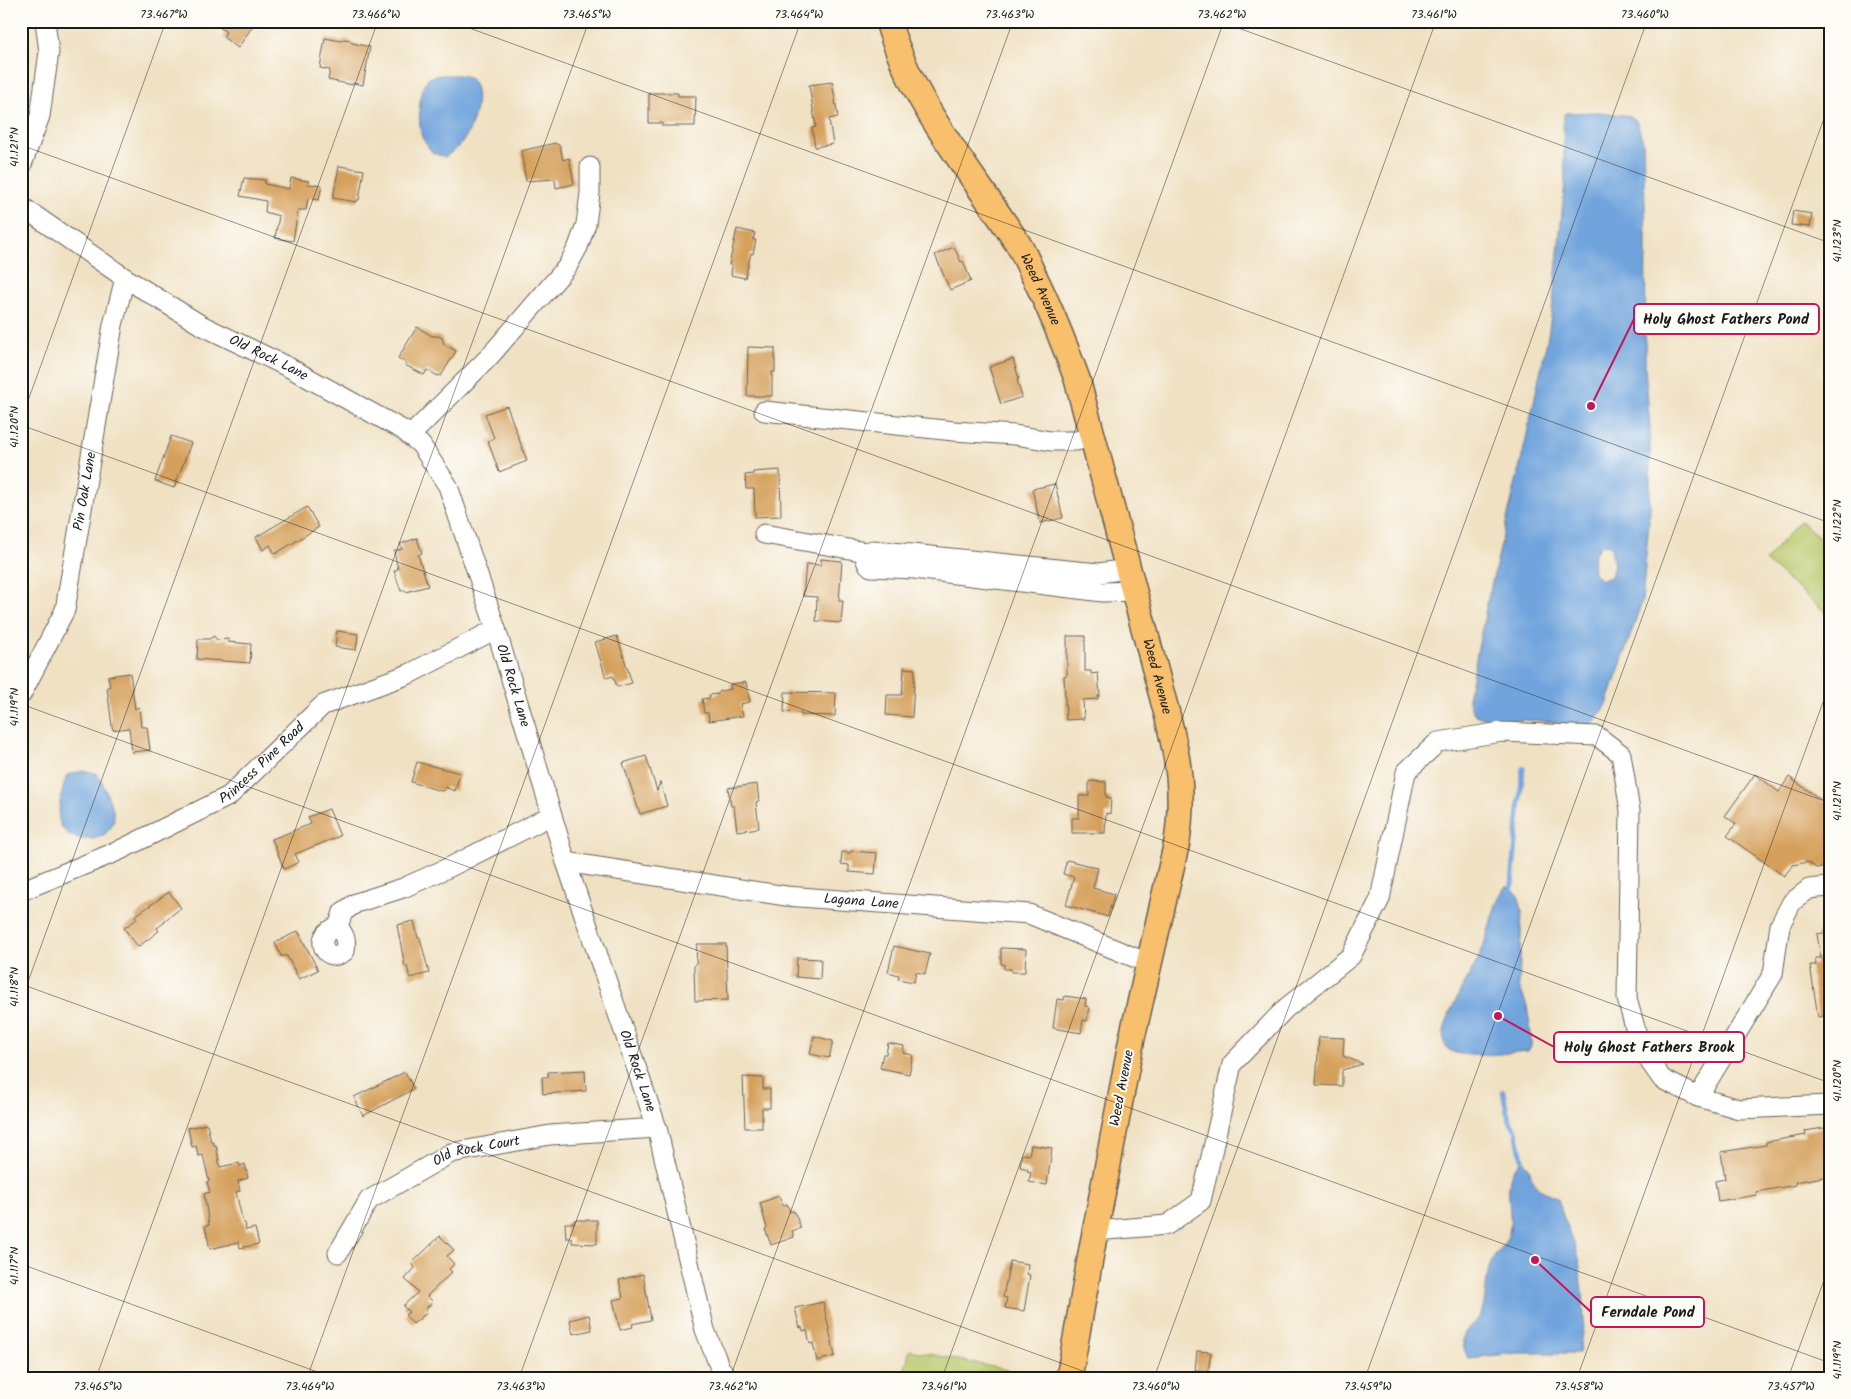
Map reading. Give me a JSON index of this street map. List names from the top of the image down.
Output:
{
  "streets": {
    "main road": ["Weed Avenue"],
    "street": [
      "Old Rock Lane",
      "Pin Oak Lane",
      "Princess Pine Road",
      "Lagana Lane",
      "Old Rock Court"
    ]
  },
  "crossings": [
    ["Weed Avenue", "Lagana Lane"],
    ["Old Rock Lane", "Pin Oak Lane"],
    ["Old Rock Lane", "Princess Pine Road"],
    ["Old Rock Lane", "Lagana Lane"],
    ["Old Rock Lane", "Old Rock Court"]
  ],
  "places": ["Holy Ghost Fathers Pond", "Holy Ghost Fathers Brook", "Ferndale Pond"],
  "coordinates": [
    "73.467°W",
    "73.466°W",
    "73.465°W",
    "73.464°W",
    "73.463°W",
    "73.462°W",
    "73.461°W",
    "73.460°W",
    "41.121°N",
    "41.123°N",
    "41.120°N",
    "41.122°N",
    "41.119°N",
    "41.118°N",
    "41.117°N",
    "73.459°W",
    "73.458°W",
    "73.457°W"
  ]
}
